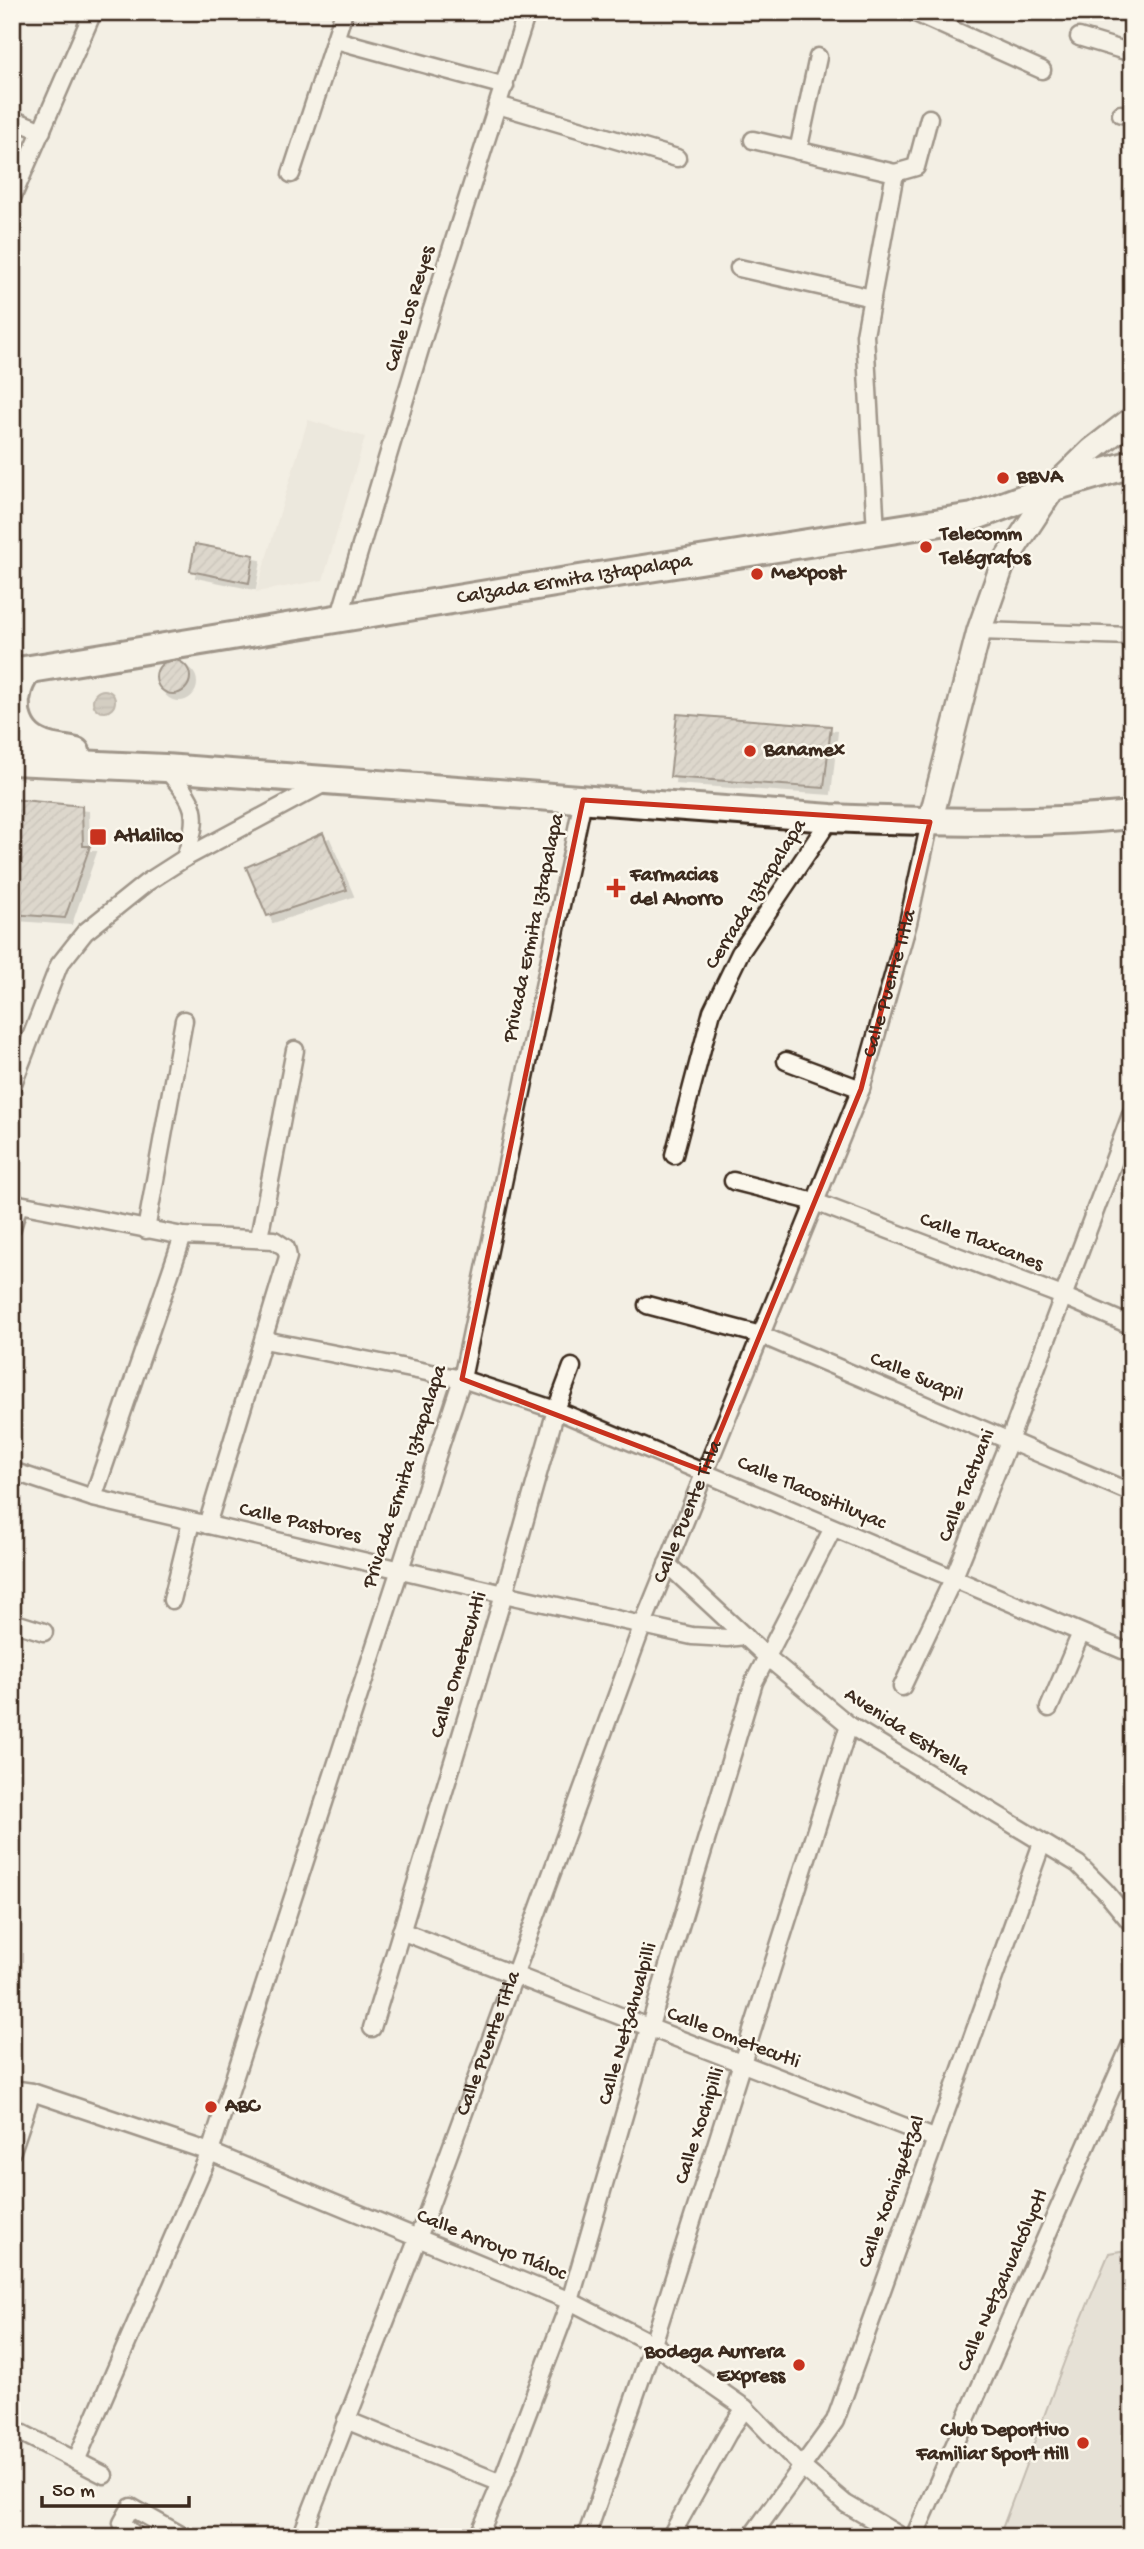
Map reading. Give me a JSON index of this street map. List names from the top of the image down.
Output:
{
  "streets": {
    "main road": ["Calzada Ermita Iztapalapa"],
    "street": [
      "Calle Los Reyes",
      "Cerrada Iztapalapa",
      "Privada Ermita Iztapalapa",
      "Calle Puente Titla",
      "Calle Tlaxcanes",
      "Calle Suapil",
      "Calle Tactuani",
      "Calle Tlacositiluyac",
      "Calle Pastores",
      "Calle Ometecuhtli",
      "Avenida Estrella",
      "Calle Netzahualpilli",
      "Calle Ometecutli",
      "Calle Xochipilli",
      "Calle Xochiquétzal",
      "Calle Arroyo Tláloc",
      "Calle Netzahualcólyotl"
    ]
  },
  "crossings": [
    ["Calle Los Reyes", "Calzada Ermita Iztapalapa"],
    ["Calzada Ermita Iztapalapa", "Calle Puente Titla"],
    ["Privada Ermita Iztapalapa", "Calle Tlacositiluyac"],
    ["Privada Ermita Iztapalapa", "Calle Pastores"],
    ["Privada Ermita Iztapalapa", "Calle Arroyo Tláloc"],
    ["Calle Puente Titla", "Calle Tlaxcanes"],
    ["Calle Puente Titla", "Calle Suapil"],
    ["Calle Puente Titla", "Calle Tlacositiluyac"],
    ["Calle Puente Titla", "Calle Pastores"],
    ["Calle Puente Titla", "Avenida Estrella"],
    ["Calle Puente Titla", "Calle Ometecutli"],
    ["Calle Puente Titla", "Calle Arroyo Tláloc"],
    ["Calle Tlaxcanes", "Calle Tactuani"],
    ["Calle Suapil", "Calle Tactuani"],
    ["Calle Tactuani", "Calle Tlacositiluyac"],
    ["Calle Tlacositiluyac", "Calle Ometecuhtli"],
    ["Calle Tlacositiluyac", "Calle Netzahualpilli"],
    ["Calle Pastores", "Calle Ometecuhtli"],
    ["Calle Pastores", "Avenida Estrella"],
    ["Calle Ometecuhtli", "Calle Ometecutli"],
    ["Avenida Estrella", "Calle Netzahualpilli"],
    ["Avenida Estrella", "Calle Xochipilli"],
    ["Avenida Estrella", "Calle Xochiquétzal"],
    ["Calle Netzahualpilli", "Calle Ometecutli"],
    ["Calle Netzahualpilli", "Calle Arroyo Tláloc"],
    ["Calle Ometecutli", "Calle Xochipilli"],
    ["Calle Ometecutli", "Calle Xochiquétzal"],
    ["Calle Xochipilli", "Calle Arroyo Tláloc"],
    ["Calle Xochiquétzal", "Calle Arroyo Tláloc"]
  ],
  "places": {
    "other": [
      "BBVA",
      "Telecomm Telégrafos",
      "Mexpost",
      "Banamex",
      "ABC",
      "Bodega Aurrera Express",
      "Club Deportivo Familiar Sport Hill"
    ],
    "transit": ["Atlalilco"],
    "health": ["Farmacias del Ahorro"]
  },
  "scale_bar": "50 m"
}
